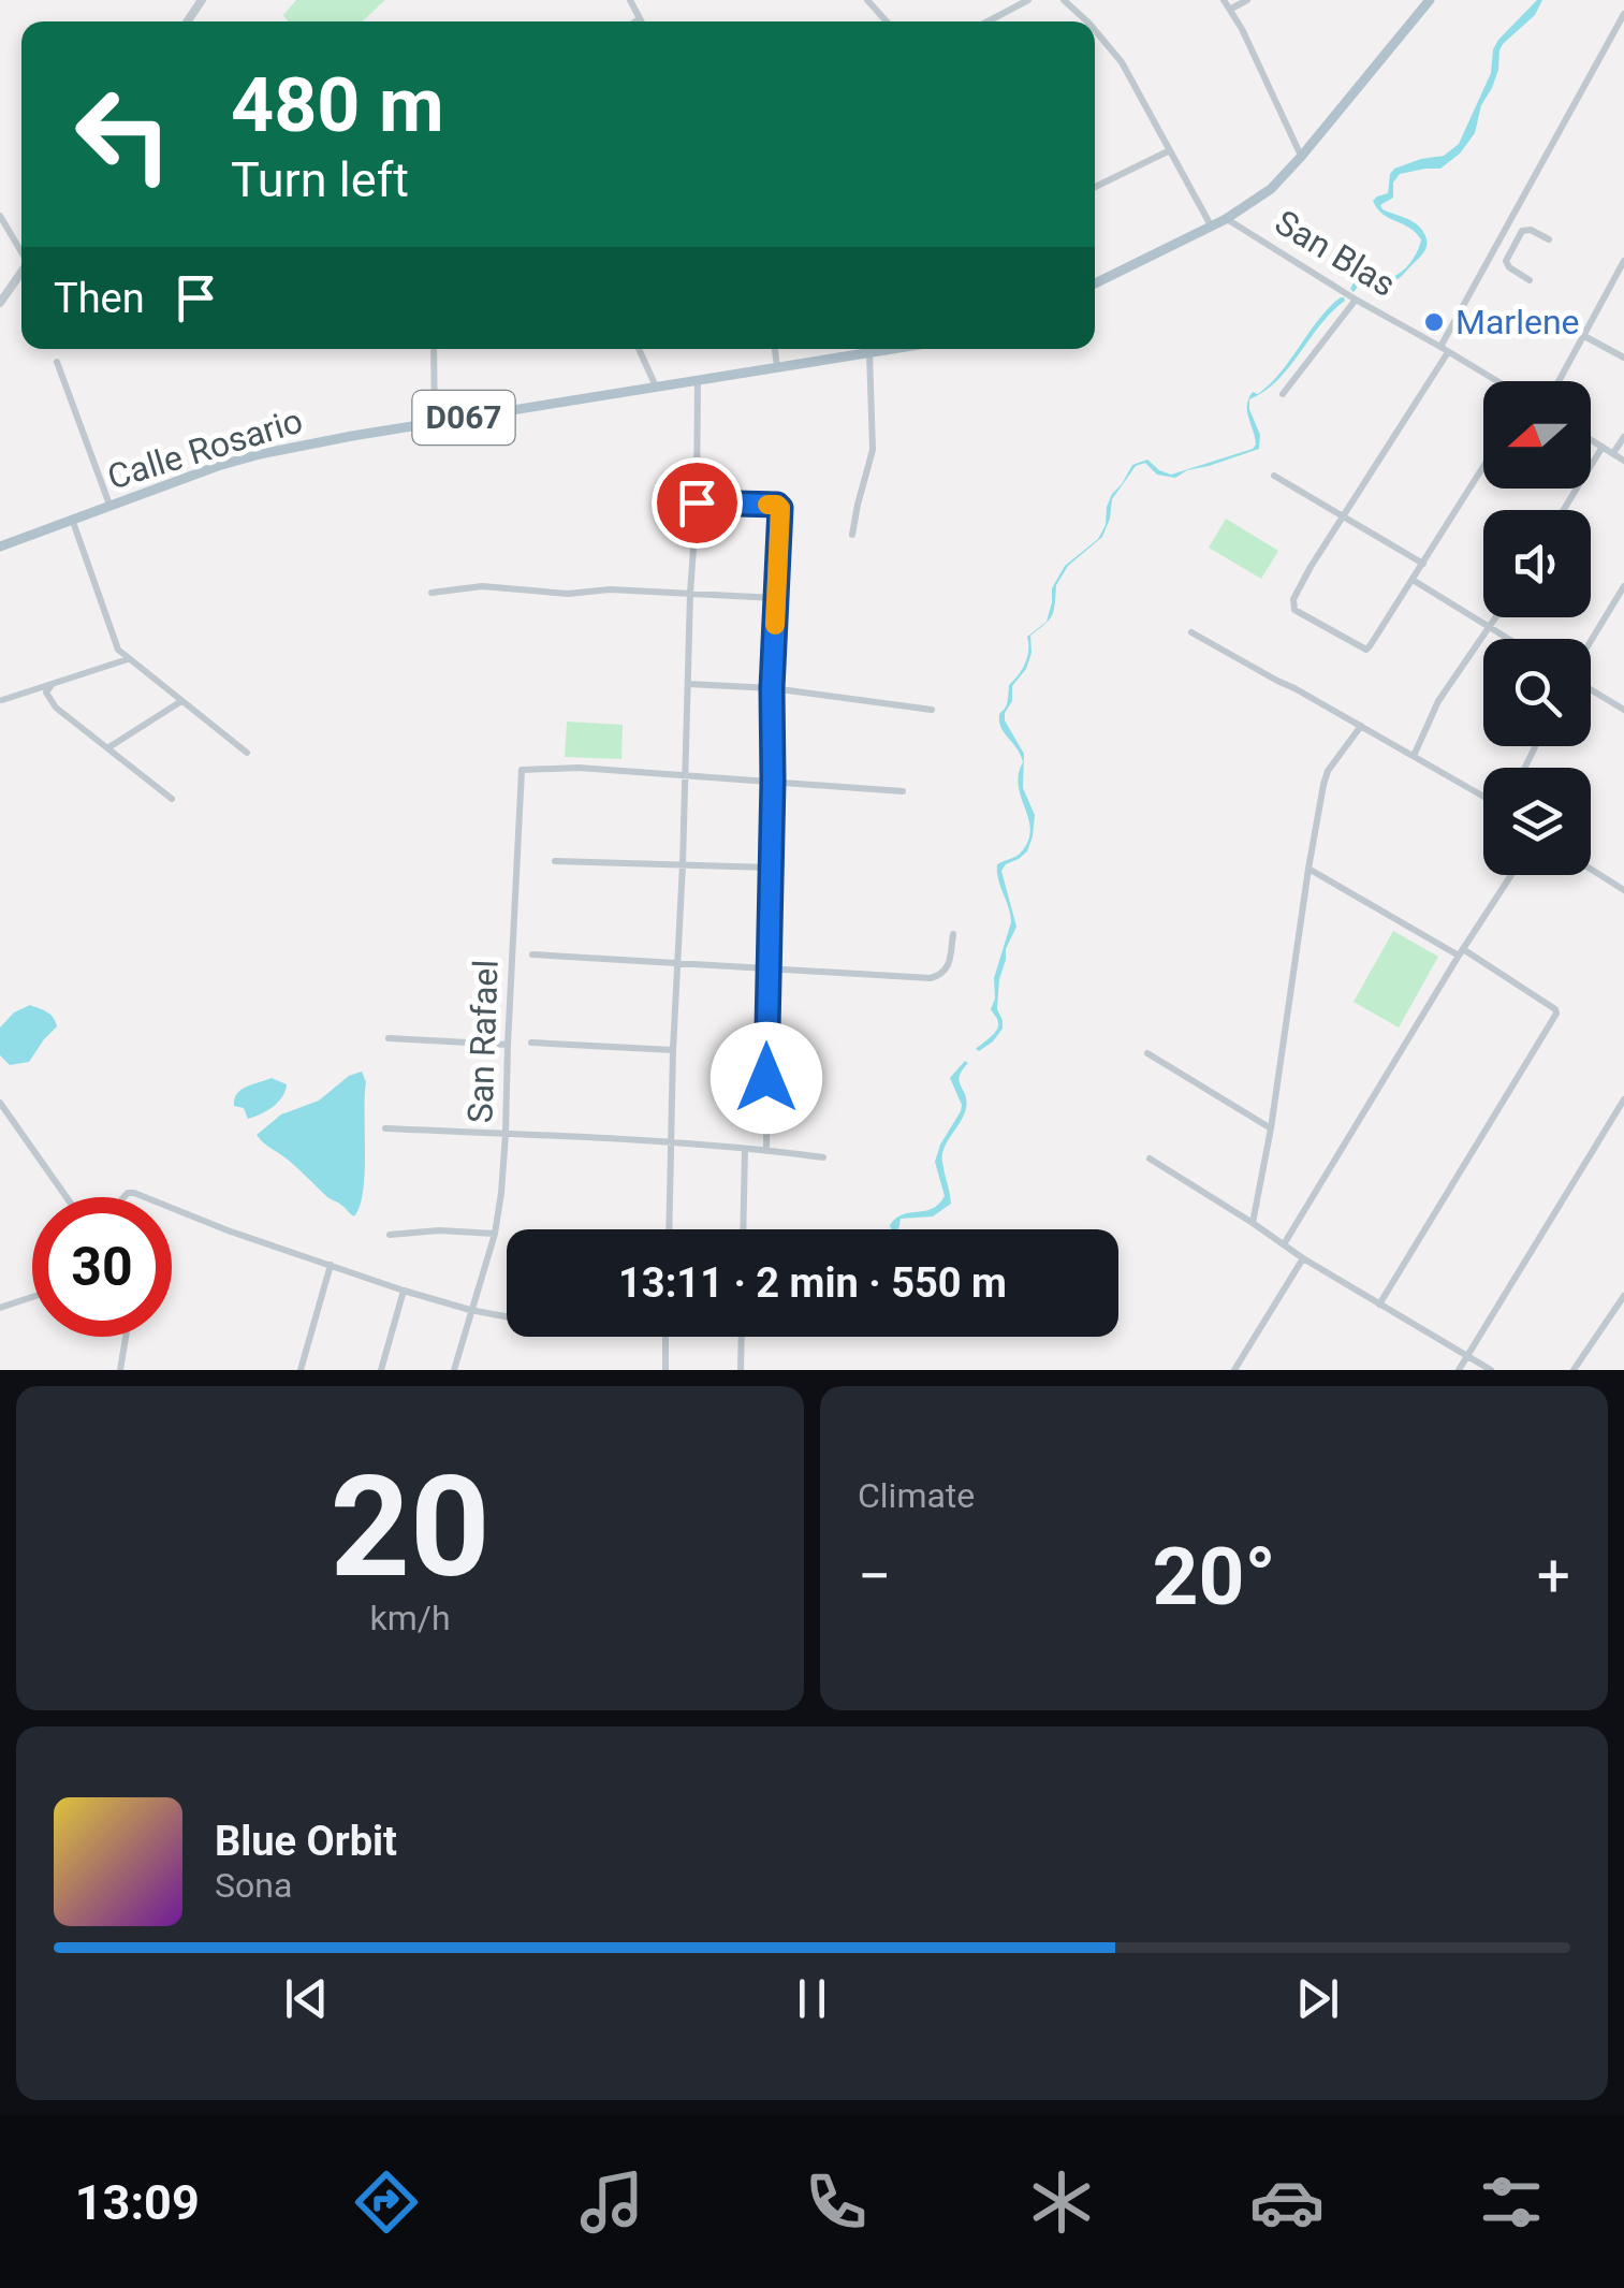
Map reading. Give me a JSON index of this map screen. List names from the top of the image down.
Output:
{
  "streets": {
    "main road": ["D067", "Calle Rosario"],
    "street": ["San Blas", "San Rafael"]
  },
  "places": ["Marlene"],
  "north": "left",
  "page": {
    "turn": ["480 m", "Turn left"],
    "then": "Then",
    "limit": "30",
    "trip": "13:11 · 2 min · 550 m",
    "tile": [
      ["20", "km/h"],
      "Climate"
    ],
    "heat": ["−", "20°", "+"],
    "song": ["Blue Orbit", "Sona"],
    "tabs": "13:09"
  }
}
